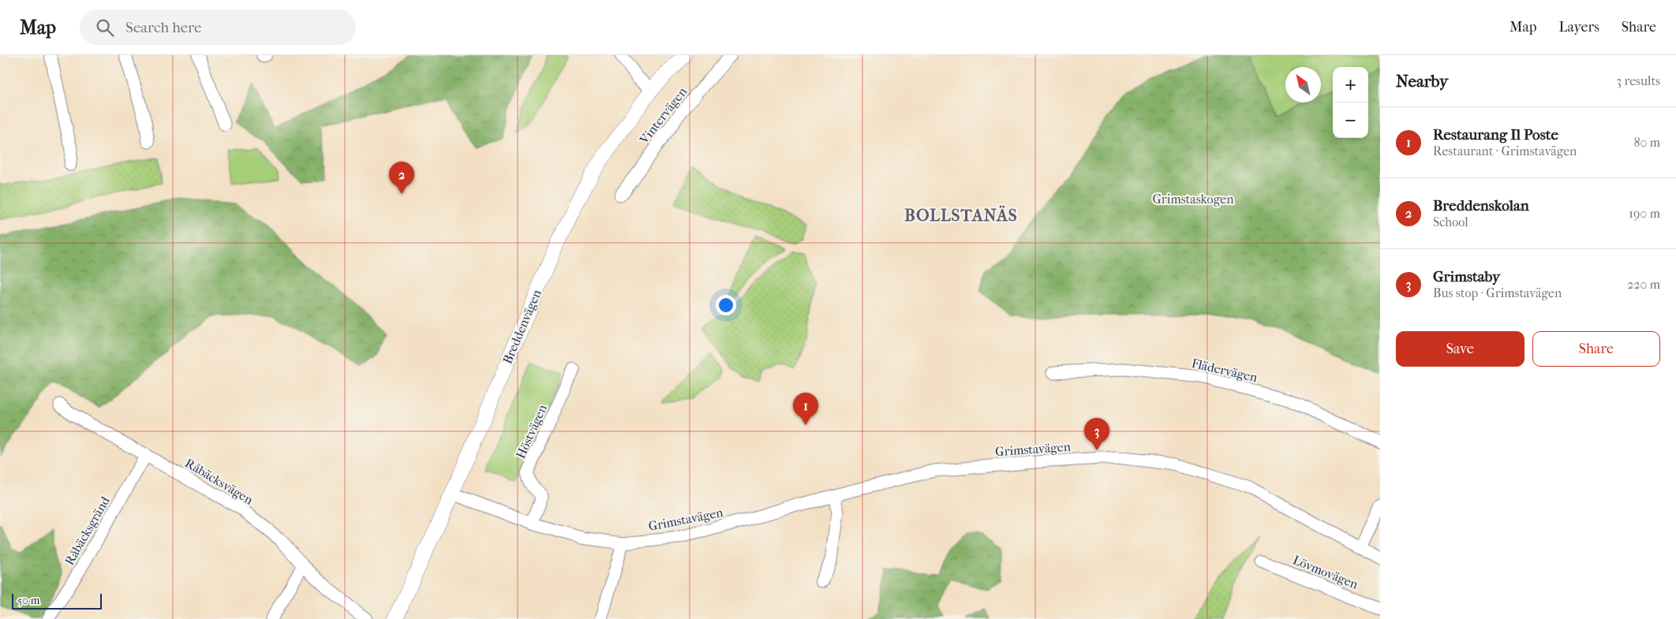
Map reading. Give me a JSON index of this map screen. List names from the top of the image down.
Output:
{
  "streets": {
    "street": [
      "Vintervägen",
      "Breddenvägen",
      "Flädervägen",
      "Höstvägen",
      "Grimstavägen",
      "Råbäcksvägen",
      "Råbäcksgränd",
      "Lövmovägen"
    ]
  },
  "crossings": [
    ["Breddenvägen", "Grimstavägen"],
    ["Höstvägen", "Grimstavägen"],
    ["Råbäcksvägen", "Råbäcksgränd"]
  ],
  "districts": ["BOLLSTANÄS"],
  "parks": ["Grimstaskogen"],
  "scale_bar": "50 m",
  "north": "top left",
  "page": {
    "header": "Map",
    "search": "Search here",
    "nav": ["Map", "Layers", "Share"],
    "heading": ["Nearby", "3 results"],
    "map_buttons": ["+", "−"],
    "list": [
      {
        "mark": "1",
        "name": "Restaurang Il Poste",
        "note": "Restaurant · Grimstavägen",
        "value": "80 m"
      },
      {
        "mark": "2",
        "name": "Breddenskolan",
        "note": "School",
        "value": "190 m"
      },
      {
        "mark": "3",
        "name": "Grimstaby",
        "note": "Bus stop · Grimstavägen",
        "value": "220 m"
      }
    ],
    "pins": ["2", "1", "3"],
    "buttons": ["Save", "Share"],
    "scale": "50 m"
  }
}
